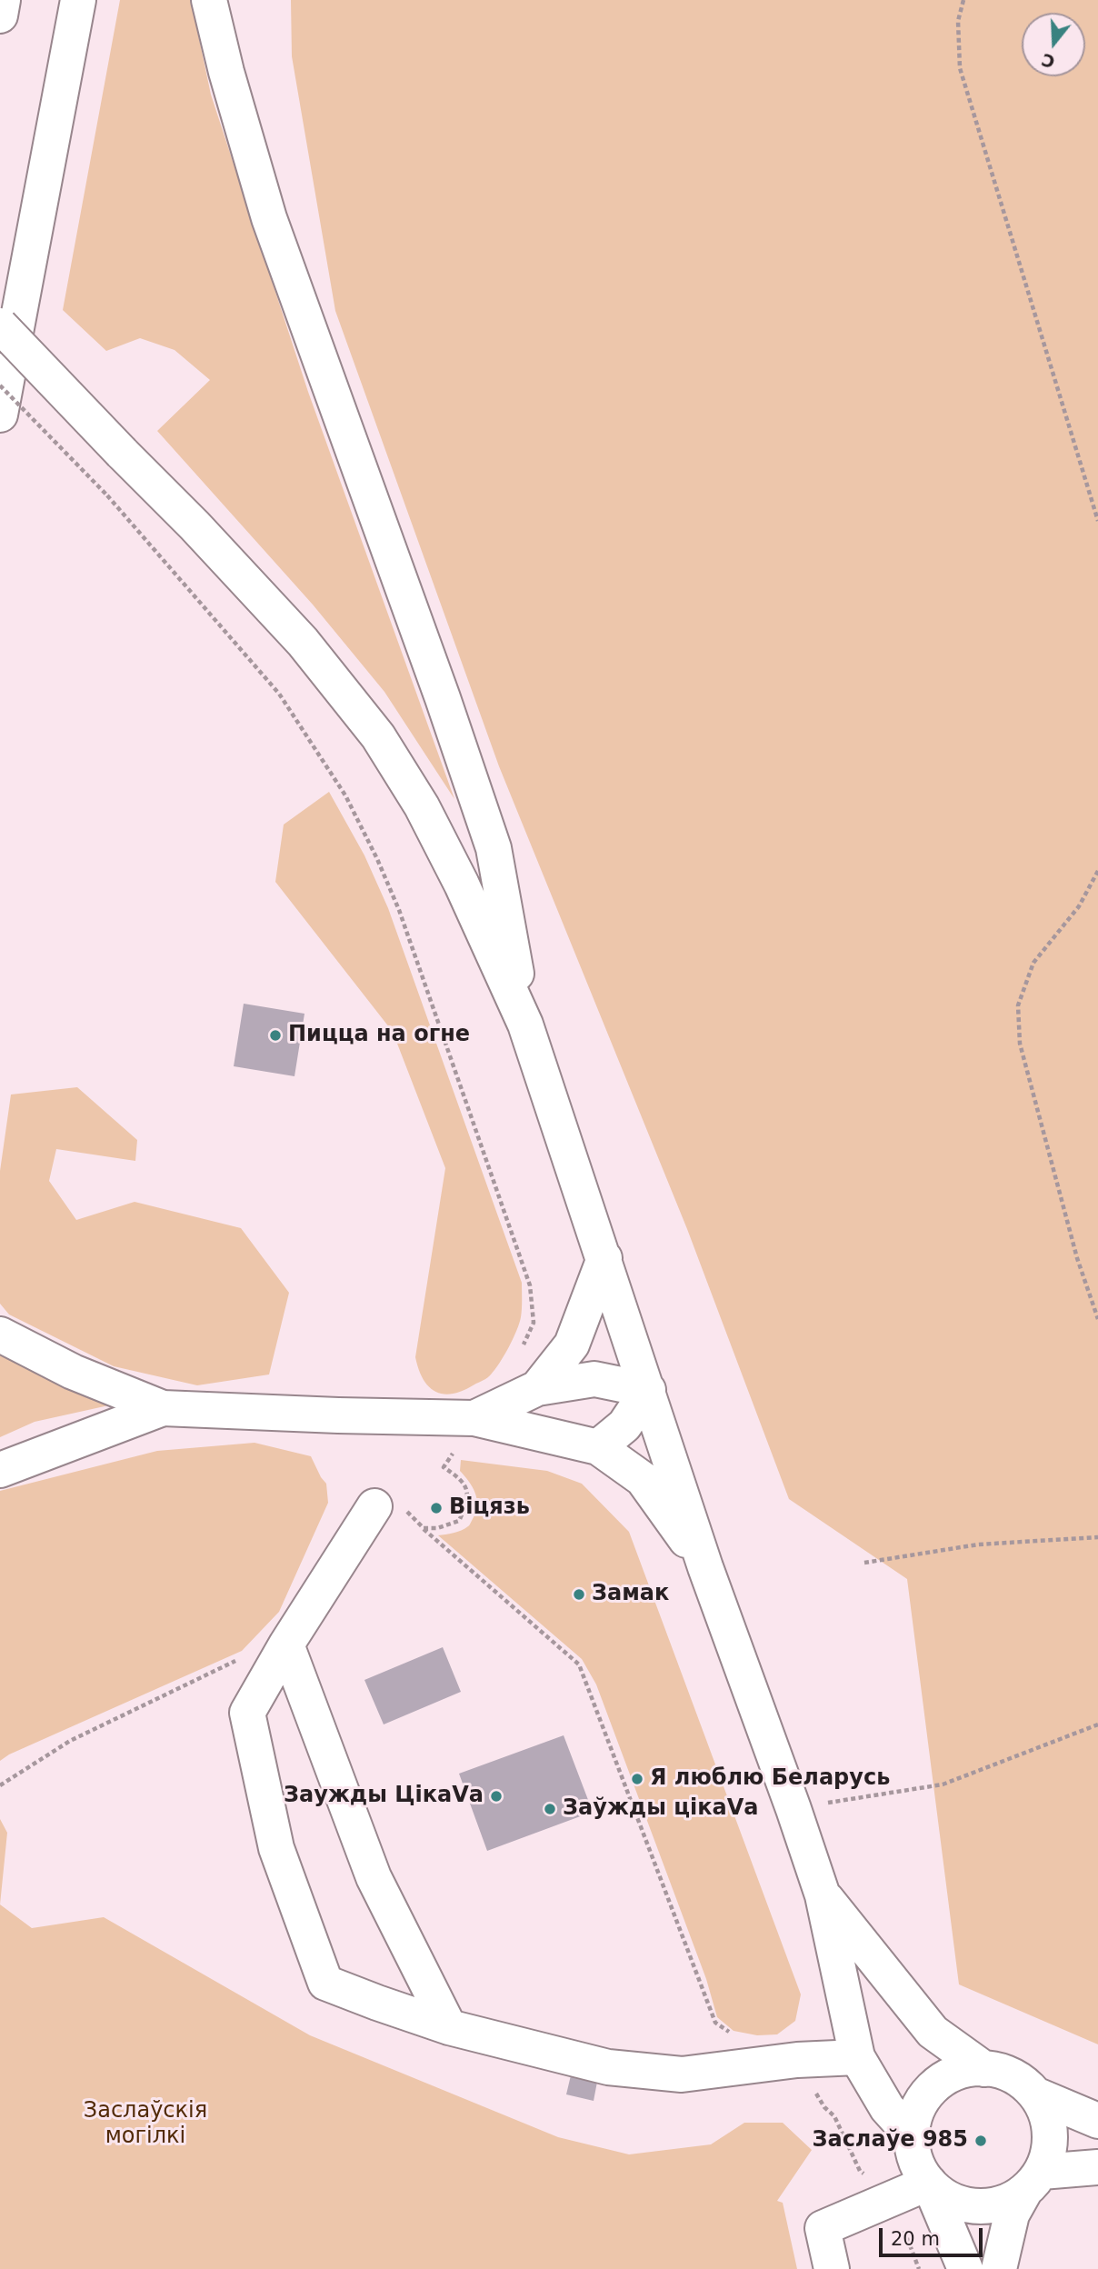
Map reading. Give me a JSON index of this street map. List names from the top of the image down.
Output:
{
  "parks": ["Заслаўскія могілкі"],
  "places": [
    "Пицца на огне",
    "Віцязь",
    "Замак",
    "Я люблю Беларусь",
    "Заужды ЦікаVа",
    "Заўжды цікаVа",
    "Заслаўе 985"
  ],
  "scale_bar": "20 m",
  "north": "bottom"
}
